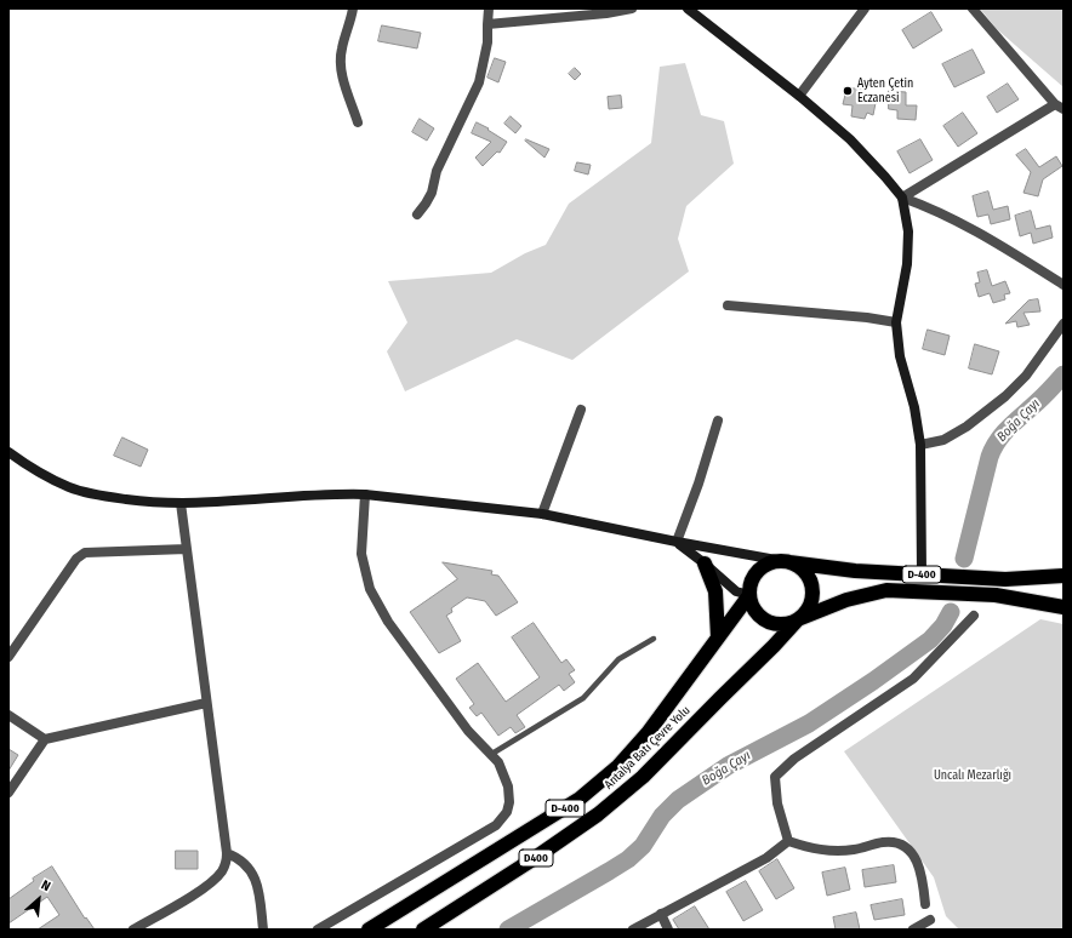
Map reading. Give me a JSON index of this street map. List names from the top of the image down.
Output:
{
  "streets": {
    "highway": ["D-400", "Antalya Batı Çevre Yolu", "D400"]
  },
  "crossings": [
    ["D-400", "Antalya Batı Çevre Yolu"]
  ],
  "water": ["Boğa Çayı"],
  "parks": ["Uncalı Mezarlığı"],
  "places": ["Ayten Çetin Eczanesi"],
  "north": "top right"
}
